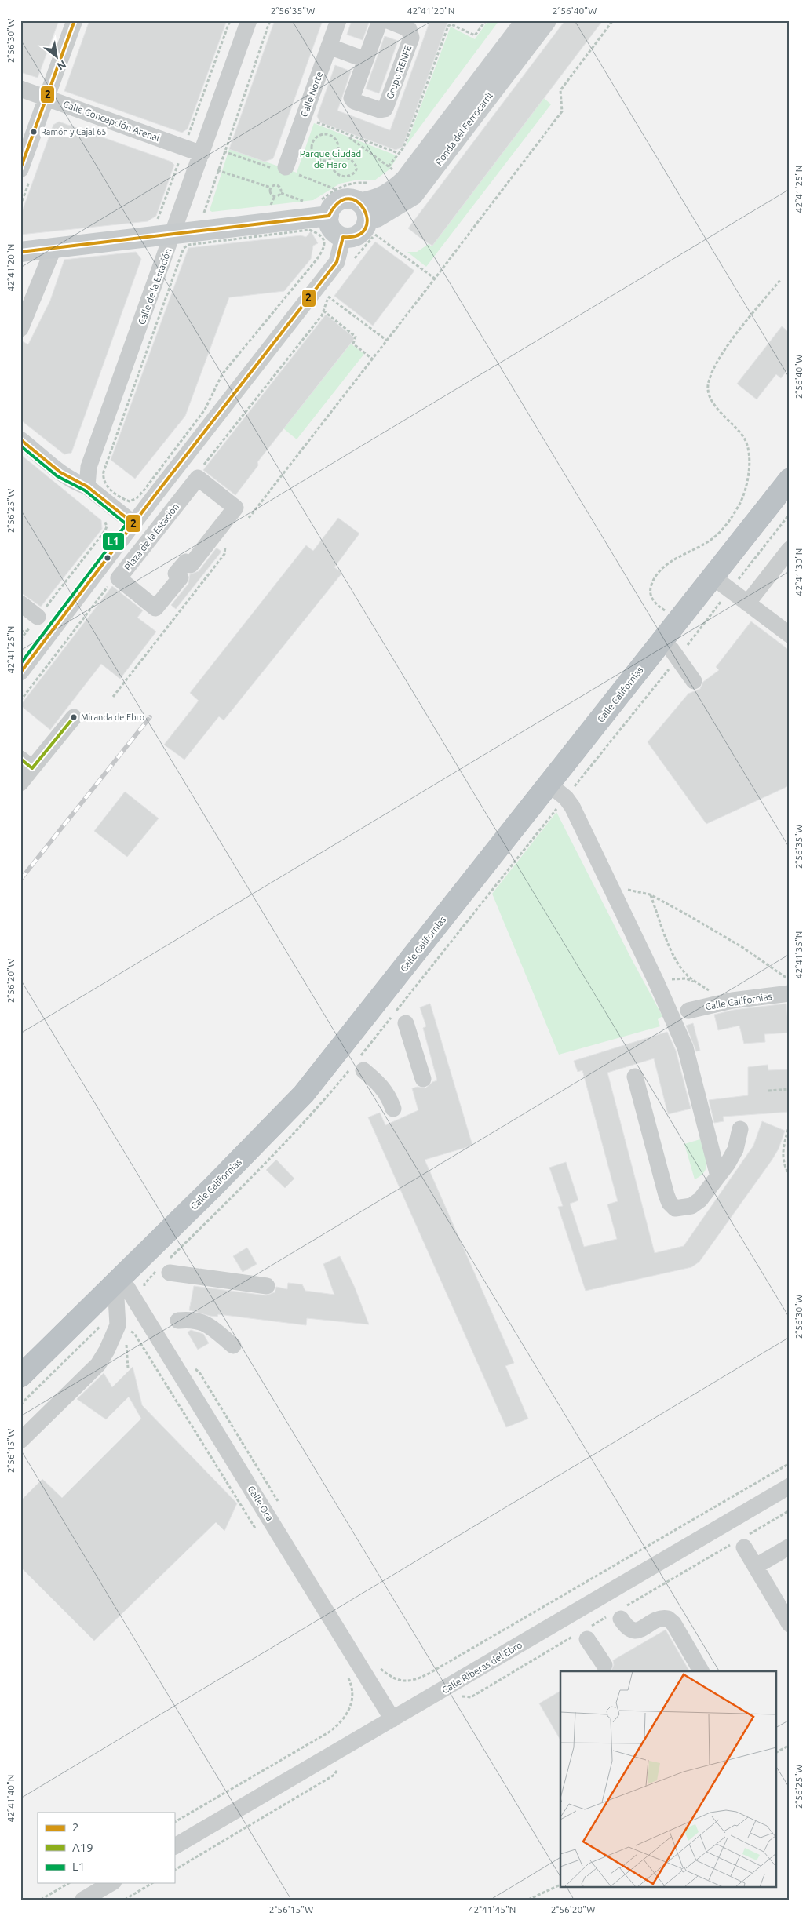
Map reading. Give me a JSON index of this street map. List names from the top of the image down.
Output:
{
  "streets": {
    "highway": ["Calle Californias"],
    "main road": ["Ronda del Ferrocarril"],
    "street": [
      "Grupo RENFE",
      "Calle Norte",
      "Calle Concepción Arenal",
      "Calle de la Estación",
      "Plaza de la Estación",
      "Calle Oca",
      "Calle Riberas del Ebro"
    ]
  },
  "crossings": [
    ["Calle Concepción Arenal", "Calle de la Estación"],
    ["Calle Californias", "Calle Oca"],
    ["Calle Oca", "Calle Riberas del Ebro"]
  ],
  "parks": ["Parque Ciudad de Haro"],
  "places": ["Ramón y Cajal 65", "Miranda de Ebro"],
  "lines": ["transit line 2", "transit line L1", "transit line A19"],
  "legend": ["2", "A19", "L1"],
  "north": "bottom right",
  "coordinates": [
    "2°56'35\"W",
    "42°41'20\"N",
    "2°56'40\"W",
    "2°56'30\"W",
    "42°41'25\"N",
    "2°56'25\"W",
    "42°41'30\"N",
    "42°41'35\"N",
    "2°56'20\"W",
    "2°56'15\"W",
    "42°41'40\"N",
    "42°41'45\"N"
  ]
}
